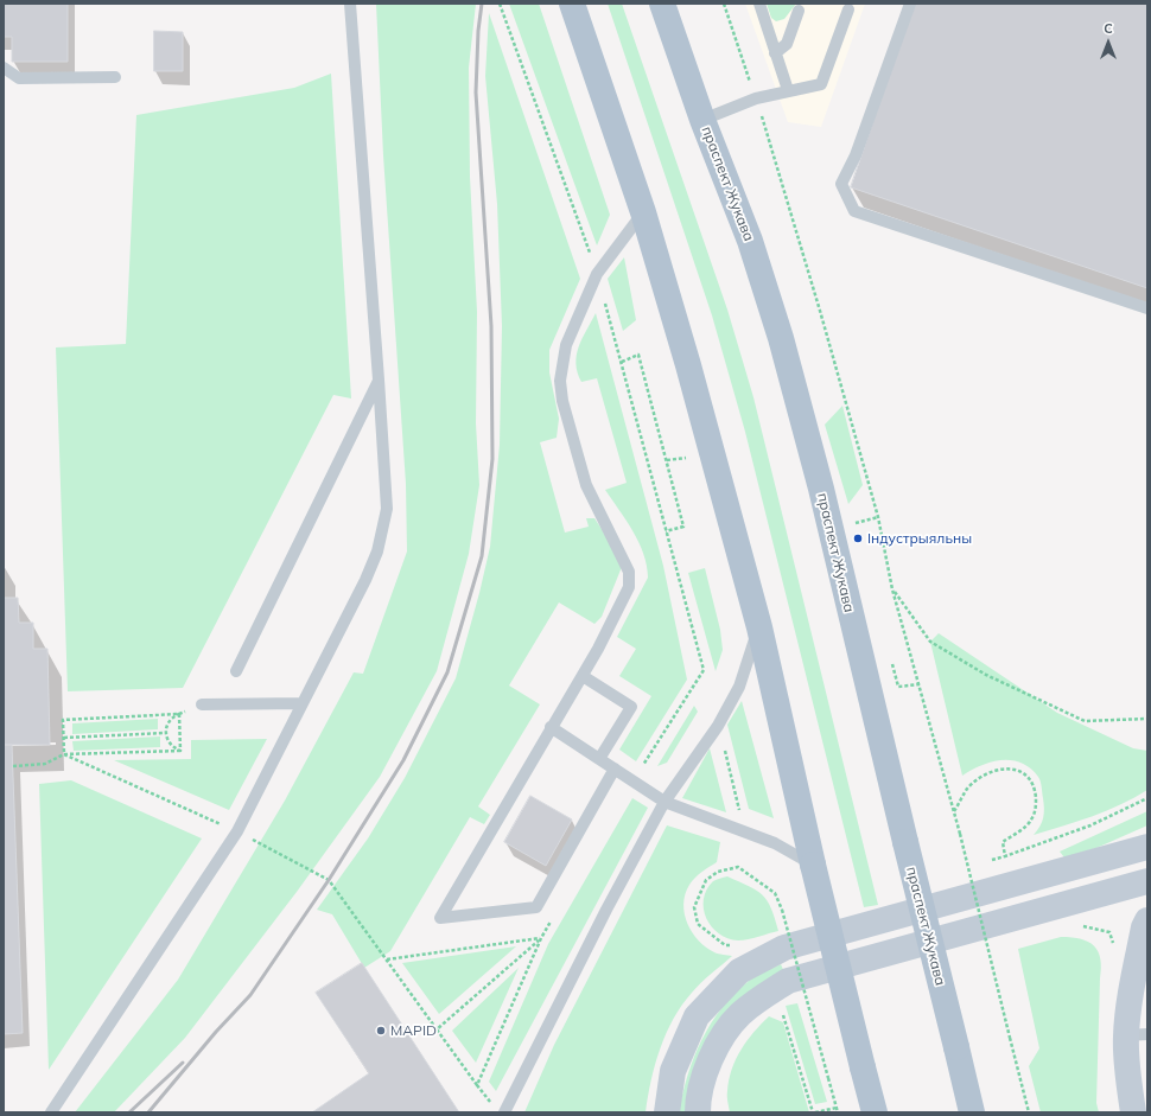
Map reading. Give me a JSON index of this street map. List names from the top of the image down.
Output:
{
  "streets": {
    "main road": ["праспект Жукава"]
  },
  "places": ["Індустрыяльны", "MAPID"],
  "north": "top"
}
